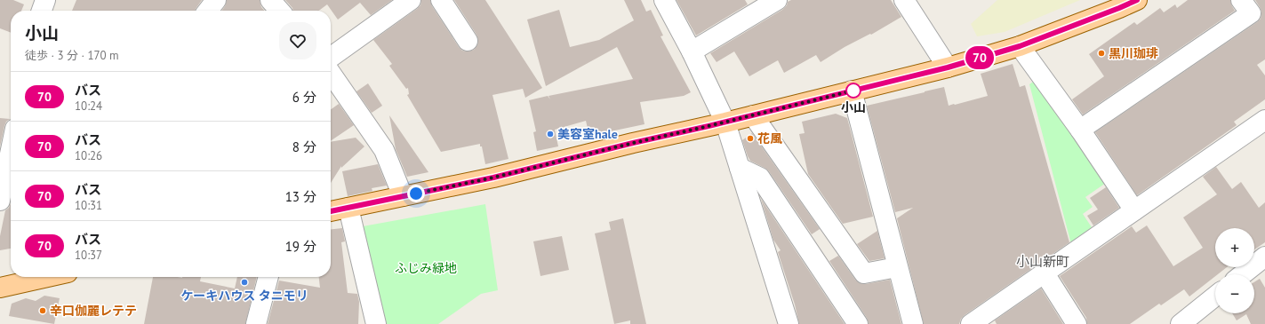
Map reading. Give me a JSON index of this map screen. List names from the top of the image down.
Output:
{
  "districts": ["小山新町"],
  "parks": ["ふじみ緑地"],
  "places": [
    "黒川珈琲",
    "小山",
    "美容室hale",
    "花風",
    "ケーキハウス タニモリ",
    "辛口伽麗レテテ"
  ],
  "lines": ["bus line 70"],
  "page": {
    "on_map": "70",
    "heading": ["小山", "徒歩 · 3 分 · 170 m"],
    "list": [
      {
        "mark": "70",
        "name": "バス",
        "note": "10:24",
        "value": "6 分"
      },
      {
        "mark": "70",
        "name": "バス",
        "note": "10:26",
        "value": "8 分"
      },
      {
        "mark": "70",
        "name": "バス",
        "note": "10:31",
        "value": "13 分"
      },
      {
        "mark": "70",
        "name": "バス",
        "note": "10:37",
        "value": "19 分"
      }
    ],
    "map_buttons": ["+", "−"]
  }
}
